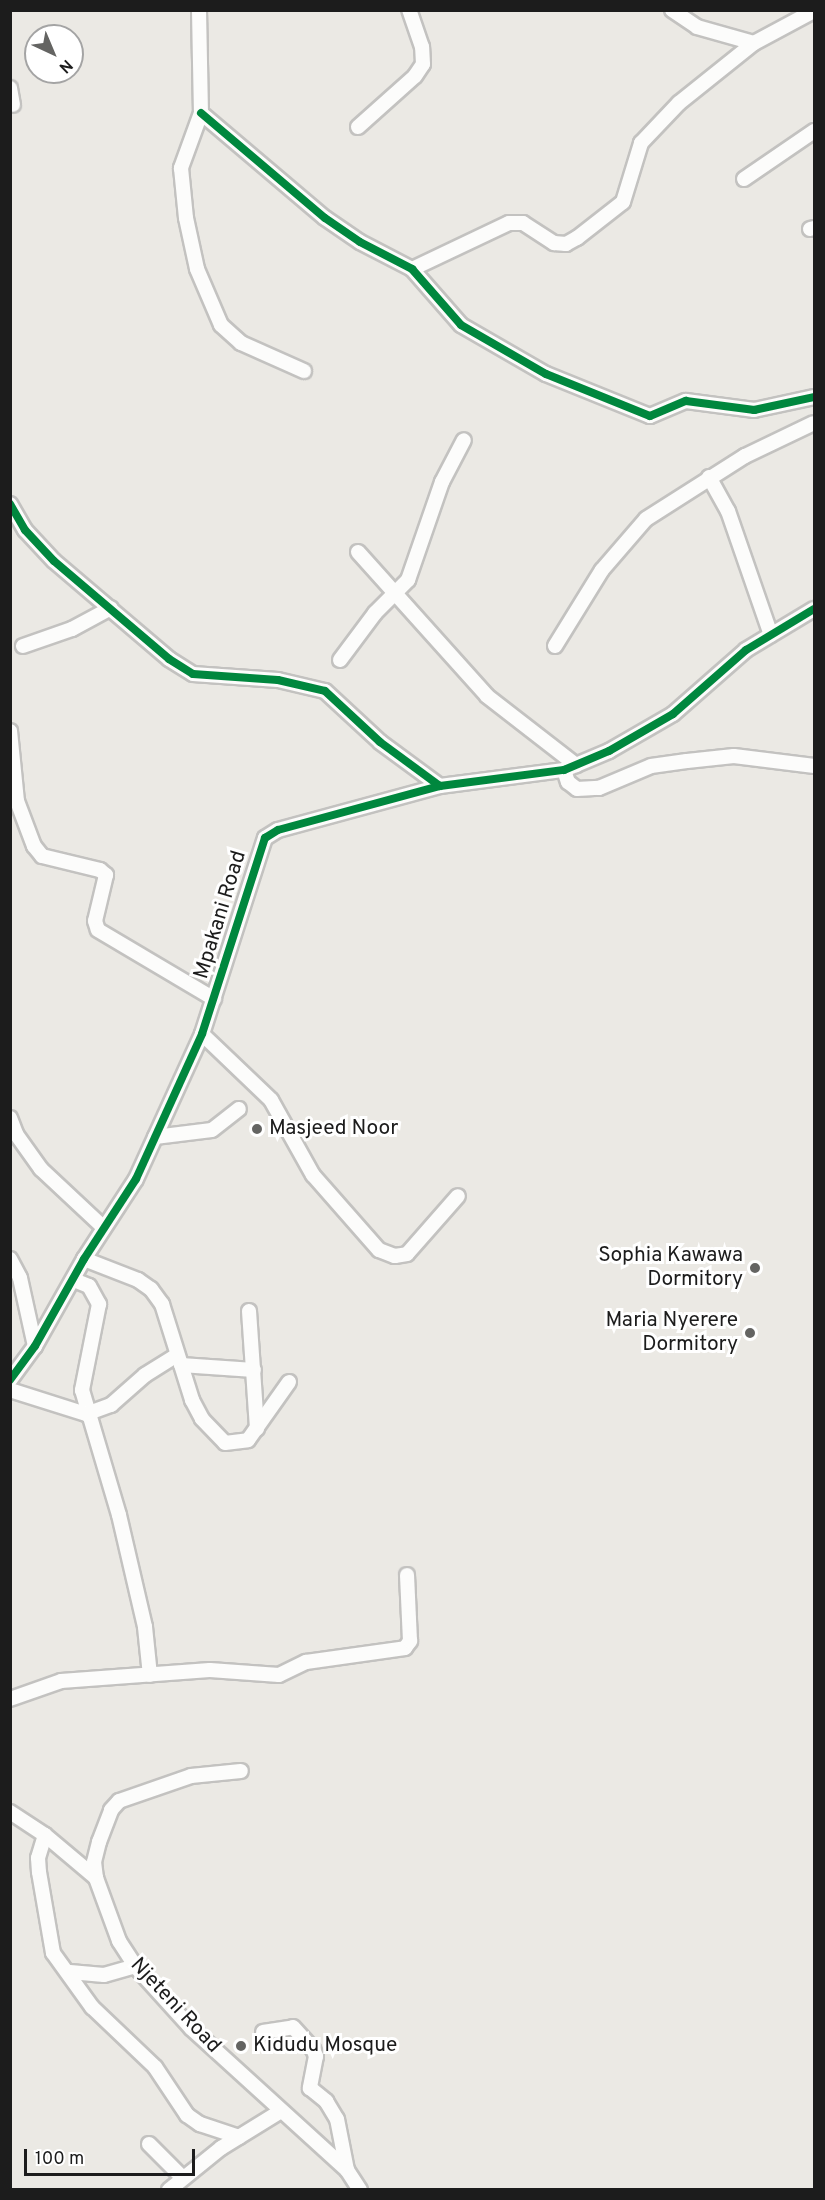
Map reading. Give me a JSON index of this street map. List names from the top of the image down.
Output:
{
  "streets": {
    "street": ["Mpakani Road", "Njeteni Road"]
  },
  "places": [
    "Masjeed Noor",
    "Sophia Kawawa Dormitory",
    "Maria Nyerere Dormitory",
    "Kidudu Mosque"
  ],
  "scale_bar": "100 m",
  "north": "bottom right"
}
